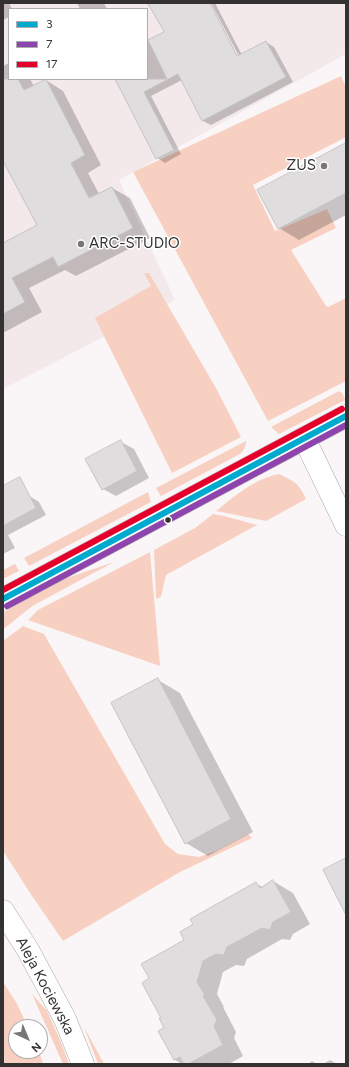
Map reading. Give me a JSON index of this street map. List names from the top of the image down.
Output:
{
  "streets": {
    "main road": ["Aleja Kociewska"]
  },
  "places": ["ZUS", "ARC-STUDIO"],
  "lines": ["transit line 17", "transit line 3", "transit line 7"],
  "legend": ["3", "7", "17"],
  "north": "bottom right"
}
